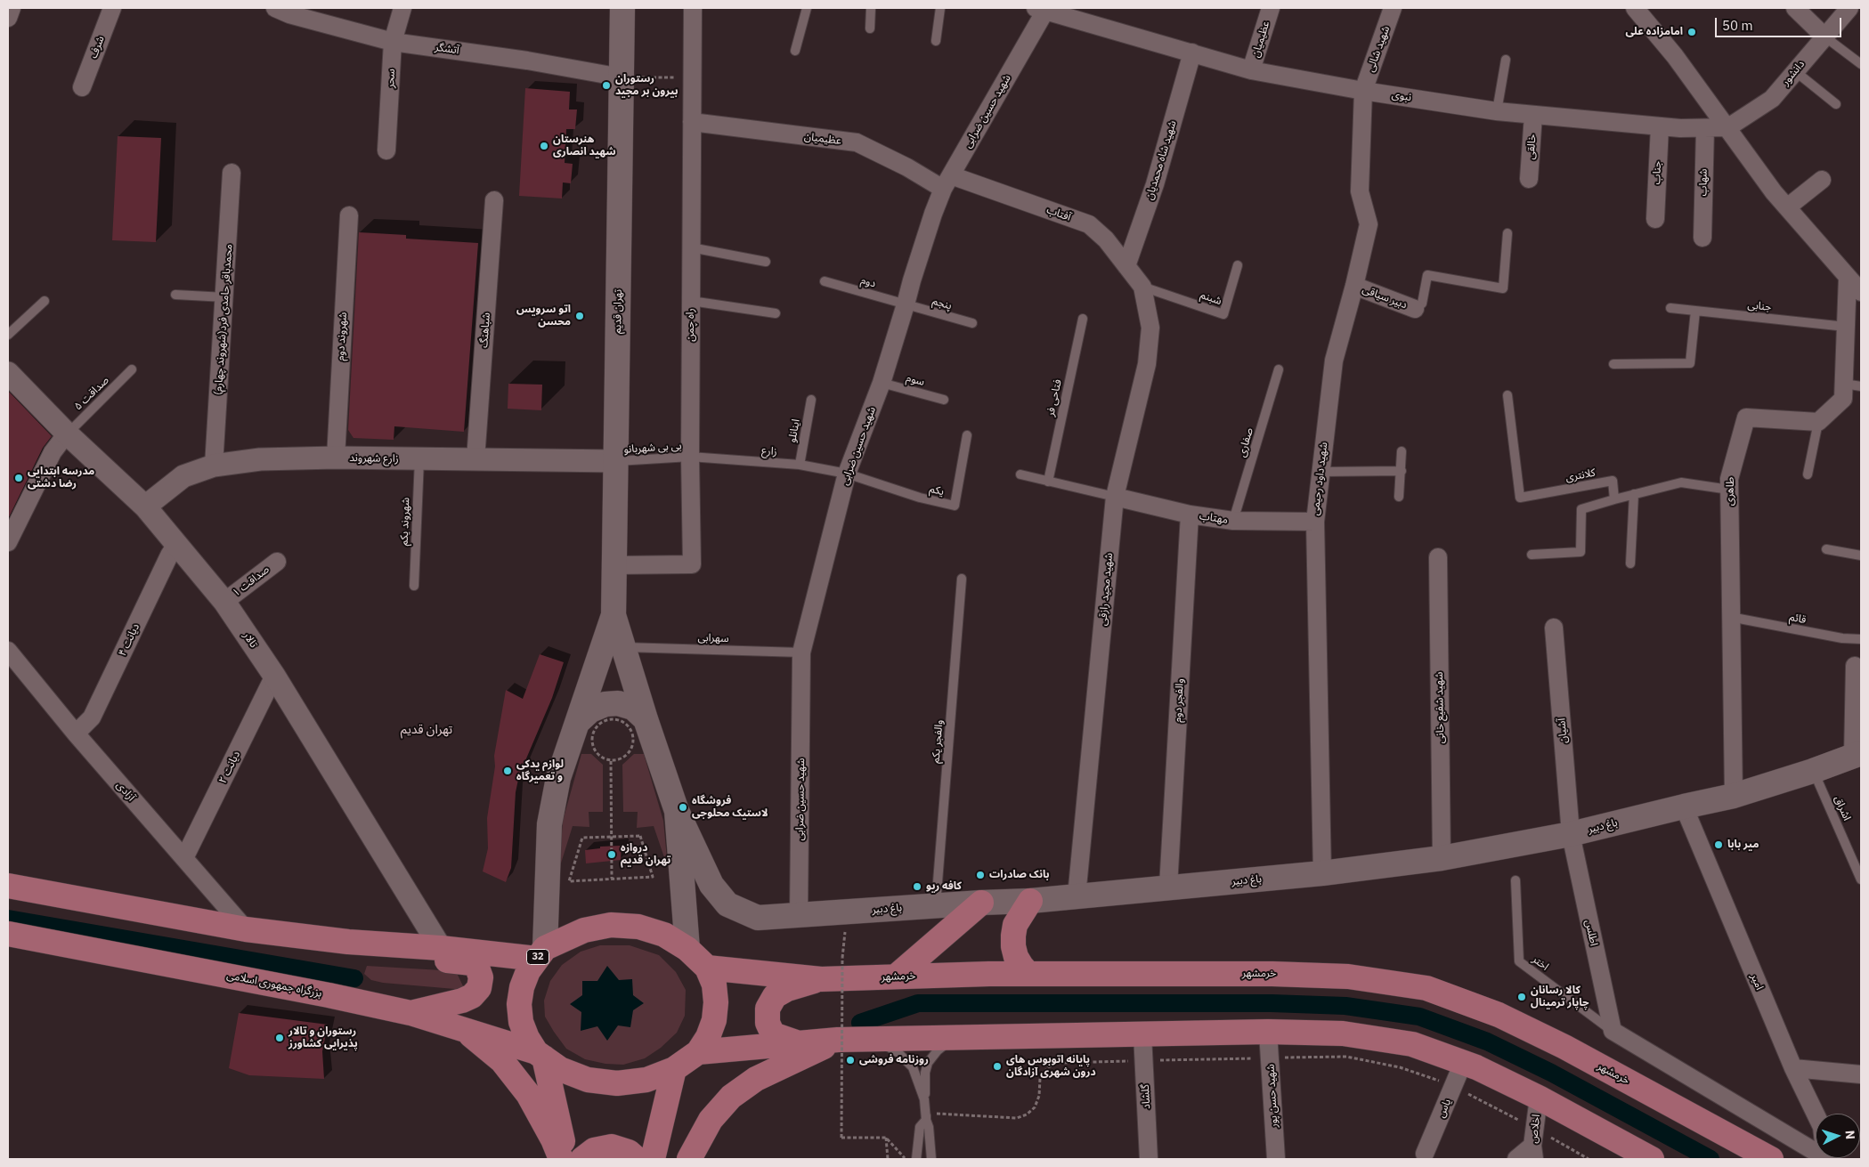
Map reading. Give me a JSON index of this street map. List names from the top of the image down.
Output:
{
  "streets": {
    "main road": [
      "تهران قدیم",
      "باغ دبیر",
      "32",
      "خرمشهر",
      "بزرگراه جمهوری اسلامی"
    ],
    "street": [
      "عظیمیان",
      "شرف",
      "آتشگر",
      "شهید شالی",
      "دانشور",
      "سحر",
      "نبوی",
      "شهید حسین ضرابی",
      "خالقی",
      "شهید شاه محمدیان",
      "جناب",
      "شهاب",
      "آفتاب",
      "دبیر سیاقی",
      "محمدباقر حامدی فرد(شهروند چهارم)",
      "راه چمن",
      "شباهنگ",
      "شهروند دوم",
      "زارع شهروند",
      "شهید داود رحیمی",
      "طاهری",
      "مهتاب",
      "صداقت ۱",
      "شهید مجید رازقی",
      "دیانت ۴",
      "تالار",
      "والفجر دوم",
      "شهید شفیع خانی",
      "آشیان",
      "دیانت ۲",
      "آزادی",
      "اطلس",
      "امیر",
      "شهید حسن پور",
      "گلشاد",
      "یاس",
      "اخلاص"
    ],
    "lane": [
      "دوم",
      "شبنم",
      "پنجم",
      "جنابی",
      "سوم",
      "صداقت ۵",
      "فتاحی فر",
      "اینانلو",
      "صفاری",
      "بی بی شهربانو",
      "زارع",
      "کلانتری",
      "یکم",
      "شهروند یکم",
      "قائم",
      "سهرابی",
      "والفجر یکم",
      "اشراق",
      "اختر"
    ]
  },
  "crossings": [
    ["عظیمیان", "نبوی"],
    ["عظیمیان", "شهید حسین ضرابی"],
    ["عظیمیان", "آفتاب"],
    ["عظیمیان", "راه چمن"],
    ["آتشگر", "سحر"],
    ["آتشگر", "تهران قدیم"],
    ["شهید شالی", "نبوی"],
    ["شهید شالی", "شهید داود رحیمی"],
    ["دانشور", "نبوی"],
    ["نبوی", "شهید حسین ضرابی"],
    ["نبوی", "خالقی"],
    ["نبوی", "شهید شاه محمدیان"],
    ["نبوی", "جناب"],
    ["نبوی", "شهاب"],
    ["نبوی", "شهید داود رحیمی"],
    ["شهید حسین ضرابی", "آفتاب"],
    ["شهید حسین ضرابی", "دوم"],
    ["شهید حسین ضرابی", "پنجم"],
    ["شهید حسین ضرابی", "سوم"],
    ["شهید حسین ضرابی", "زارع"],
    ["شهید حسین ضرابی", "یکم"],
    ["شهید حسین ضرابی", "سهرابی"],
    ["شهید حسین ضرابی", "باغ دبیر"],
    ["شهید شاه محمدیان", "آفتاب"],
    ["آفتاب", "شبنم"],
    ["آفتاب", "شهید مجید رازقی"],
    ["دوم", "پنجم"],
    ["دبیر سیاقی", "شهید داود رحیمی"],
    ["شبنم", "شهید مجید رازقی"],
    ["تهران قدیم", "راه چمن"],
    ["تهران قدیم", "بی بی شهربانو"],
    ["تهران قدیم", "زارع شهروند"],
    ["محمدباقر حامدی فرد(شهروند چهارم)", "زارع شهروند"],
    ["راه چمن", "بی بی شهربانو"],
    ["راه چمن", "زارع"],
    ["شباهنگ", "زارع شهروند"],
    ["شهروند دوم", "زارع شهروند"],
    ["صداقت ۵", "تالار"],
    ["اینانلو", "زارع"],
    ["صفاری", "مهتاب"],
    ["بی بی شهربانو", "زارع"],
    ["بی بی شهربانو", "زارع شهروند"],
    ["زارع", "یکم"],
    ["زارع شهروند", "شهروند یکم"],
    ["زارع شهروند", "تالار"],
    ["شهید داود رحیمی", "مهتاب"],
    ["شهید داود رحیمی", "باغ دبیر"],
    ["طاهری", "قائم"],
    ["طاهری", "باغ دبیر"],
    ["مهتاب", "شهید مجید رازقی"],
    ["مهتاب", "والفجر دوم"],
    ["صداقت ۱", "تالار"],
    ["شهید مجید رازقی", "باغ دبیر"],
    ["دیانت ۴", "تالار"],
    ["دیانت ۴", "آزادی"],
    ["تالار", "دیانت ۲"],
    ["تالار", "32"],
    ["والفجر دوم", "باغ دبیر"],
    ["شهید شفیع خانی", "باغ دبیر"],
    ["آشیان", "باغ دبیر"],
    ["آشیان", "اطلس"],
    ["والفجر یکم", "باغ دبیر"],
    ["دیانت ۲", "آزادی"],
    ["آزادی", "32"],
    ["اشراق", "باغ دبیر"],
    ["باغ دبیر", "اطلس"],
    ["باغ دبیر", "امیر"],
    ["اطلس", "اختر"],
    ["32", "خرمشهر"],
    ["32", "بزرگراه جمهوری اسلامی"]
  ],
  "districts": ["تهران قدیم"],
  "places": [
    "امامزاده علی",
    "رستوران بیرون بر مجید",
    "هنرستان شهید انصاری",
    "اتو سرویس محسن",
    "مدرسه ابتدایی رضا دشتی",
    "لوازم یدکی و تعمیرگاه",
    "فروشگاه لاستیک محلوجی",
    "میر بابا",
    "دروازه تهران قدیم",
    "بانک صادرات",
    "کافه ریو",
    "کالا رسانان چاپار ترمینال",
    "رستوران و تالار پذیرایی کشاورز",
    "روزنامه فروشی",
    "پایانه اتوبوس های درون شهری آزادگان"
  ],
  "scale_bar": "50 m",
  "north": "right"
}
